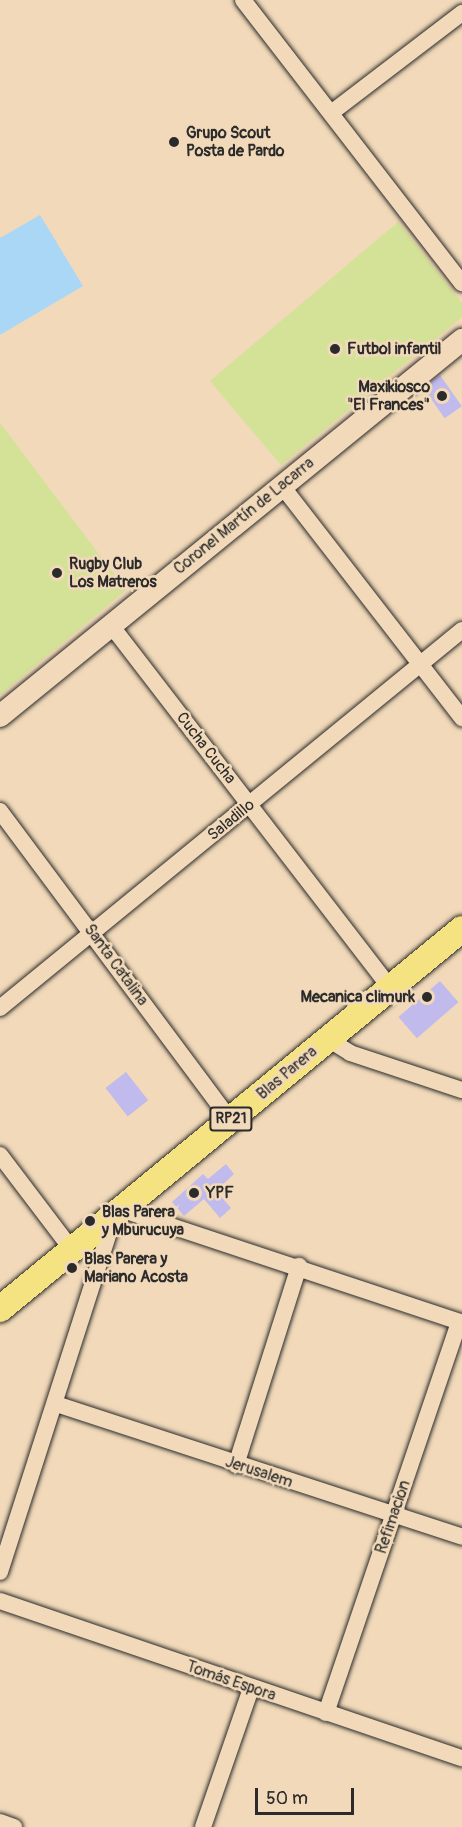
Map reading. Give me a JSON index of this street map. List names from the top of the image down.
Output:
{
  "streets": {
    "main road": ["Blas Parera", "RP21"],
    "street": [
      "Coronel Martín de Lacarra",
      "Cucha Cucha",
      "Saladillo",
      "Santa Catalina",
      "Jerusalem",
      "Refimacion",
      "Tomás Espora"
    ]
  },
  "crossings": [
    ["Coronel Martín de Lacarra", "Cucha Cucha"],
    ["Cucha Cucha", "Saladillo"],
    ["Cucha Cucha", "Blas Parera"],
    ["Saladillo", "Santa Catalina"],
    ["Santa Catalina", "Blas Parera"],
    ["Jerusalem", "Refimacion"],
    ["Refimacion", "Tomás Espora"]
  ],
  "places": [
    "Grupo Scout Posta de Pardo",
    "Futbol infantil",
    "Maxikiosco \"El Frances\"",
    "Rugby Club Los Matreros",
    "Mecanica climurk",
    "YPF",
    "Blas Parera y Mburucuya",
    "Blas Parera y Mariano Acosta"
  ],
  "scale_bar": "50 m"
}
